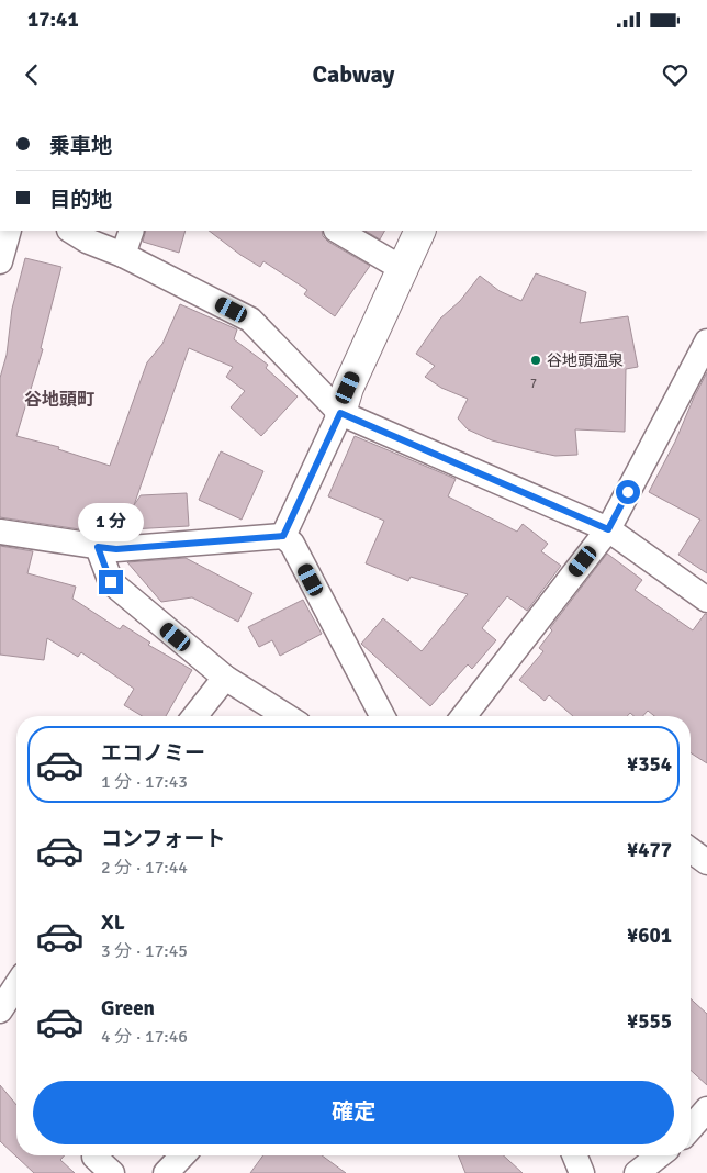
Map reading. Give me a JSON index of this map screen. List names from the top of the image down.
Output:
{
  "districts": ["谷地頭町"],
  "places": ["谷地頭温泉"],
  "house_numbers": ["7"],
  "page": {
    "status": "17:41",
    "header": "Cabway",
    "banner": ["乗車地", "目的地"],
    "bubble": "1 分",
    "list": [
      {
        "name": "エコノミー",
        "note": "1 分 · 17:43",
        "value": "¥354"
      },
      {
        "name": "コンフォート",
        "note": "2 分 · 17:44",
        "value": "¥477"
      },
      {
        "name": "XL",
        "note": "3 分 · 17:45",
        "value": "¥601"
      },
      {
        "name": "Green",
        "note": "4 分 · 17:46",
        "value": "¥555"
      }
    ],
    "buttons": "確定"
  }
}
